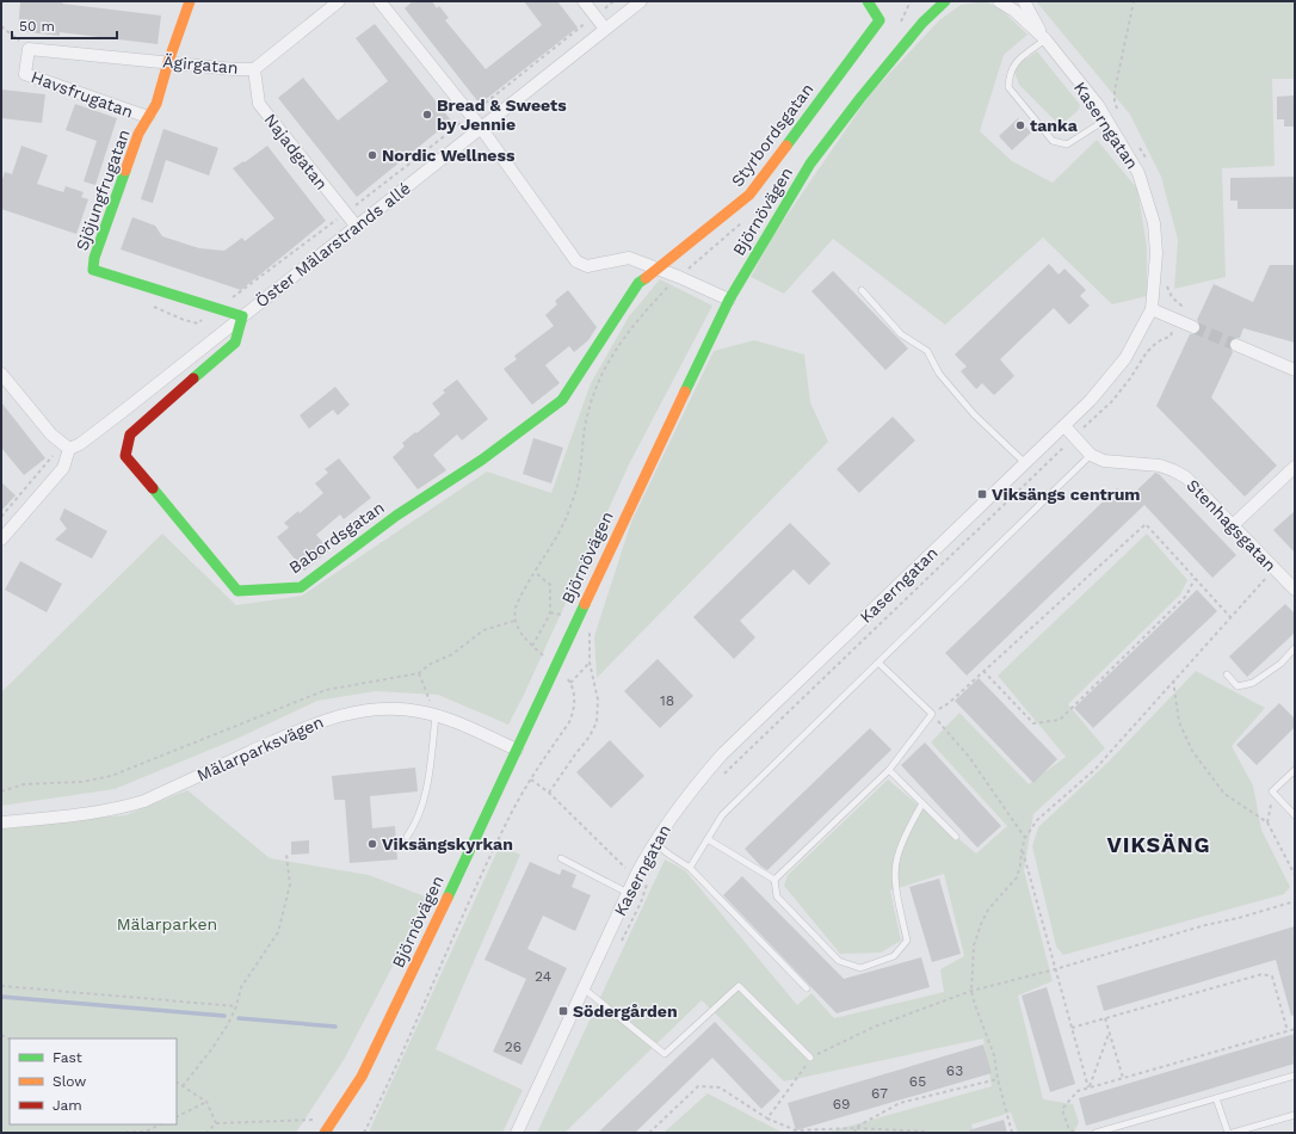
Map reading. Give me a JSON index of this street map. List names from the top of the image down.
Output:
{
  "streets": {
    "street": [
      "Ägirgatan",
      "Havsfrugatan",
      "Kaserngatan",
      "Styrbordsgatan",
      "Najadgatan",
      "Sjöjungfrugatan",
      "Björnövägen",
      "Öster Mälarstrands allé",
      "Stenhagsgatan",
      "Babordsgatan",
      "Mälarparksvägen"
    ]
  },
  "crossings": [
    ["Ägirgatan", "Havsfrugatan"],
    ["Ägirgatan", "Najadgatan"],
    ["Ägirgatan", "Sjöjungfrugatan"],
    ["Havsfrugatan", "Sjöjungfrugatan"],
    ["Styrbordsgatan", "Babordsgatan"],
    ["Najadgatan", "Öster Mälarstrands allé"],
    ["Sjöjungfrugatan", "Öster Mälarstrands allé"],
    ["Sjöjungfrugatan", "Babordsgatan"],
    ["Björnövägen", "Mälarparksvägen"],
    ["Öster Mälarstrands allé", "Babordsgatan"]
  ],
  "districts": ["VIKSÄNG"],
  "parks": ["Mälarparken"],
  "places": {
    "other": [
      "Bread & Sweets by Jennie",
      "tanka",
      "Nordic Wellness",
      "Viksängskyrkan"
    ],
    "transit": ["Viksängs centrum", "Södergården"]
  },
  "house_numbers": [
    "18",
    "24",
    "26",
    "63",
    "65",
    "67",
    "69"
  ],
  "legend": ["Fast", "Slow", "Jam"],
  "scale_bar": "50 m"
}
